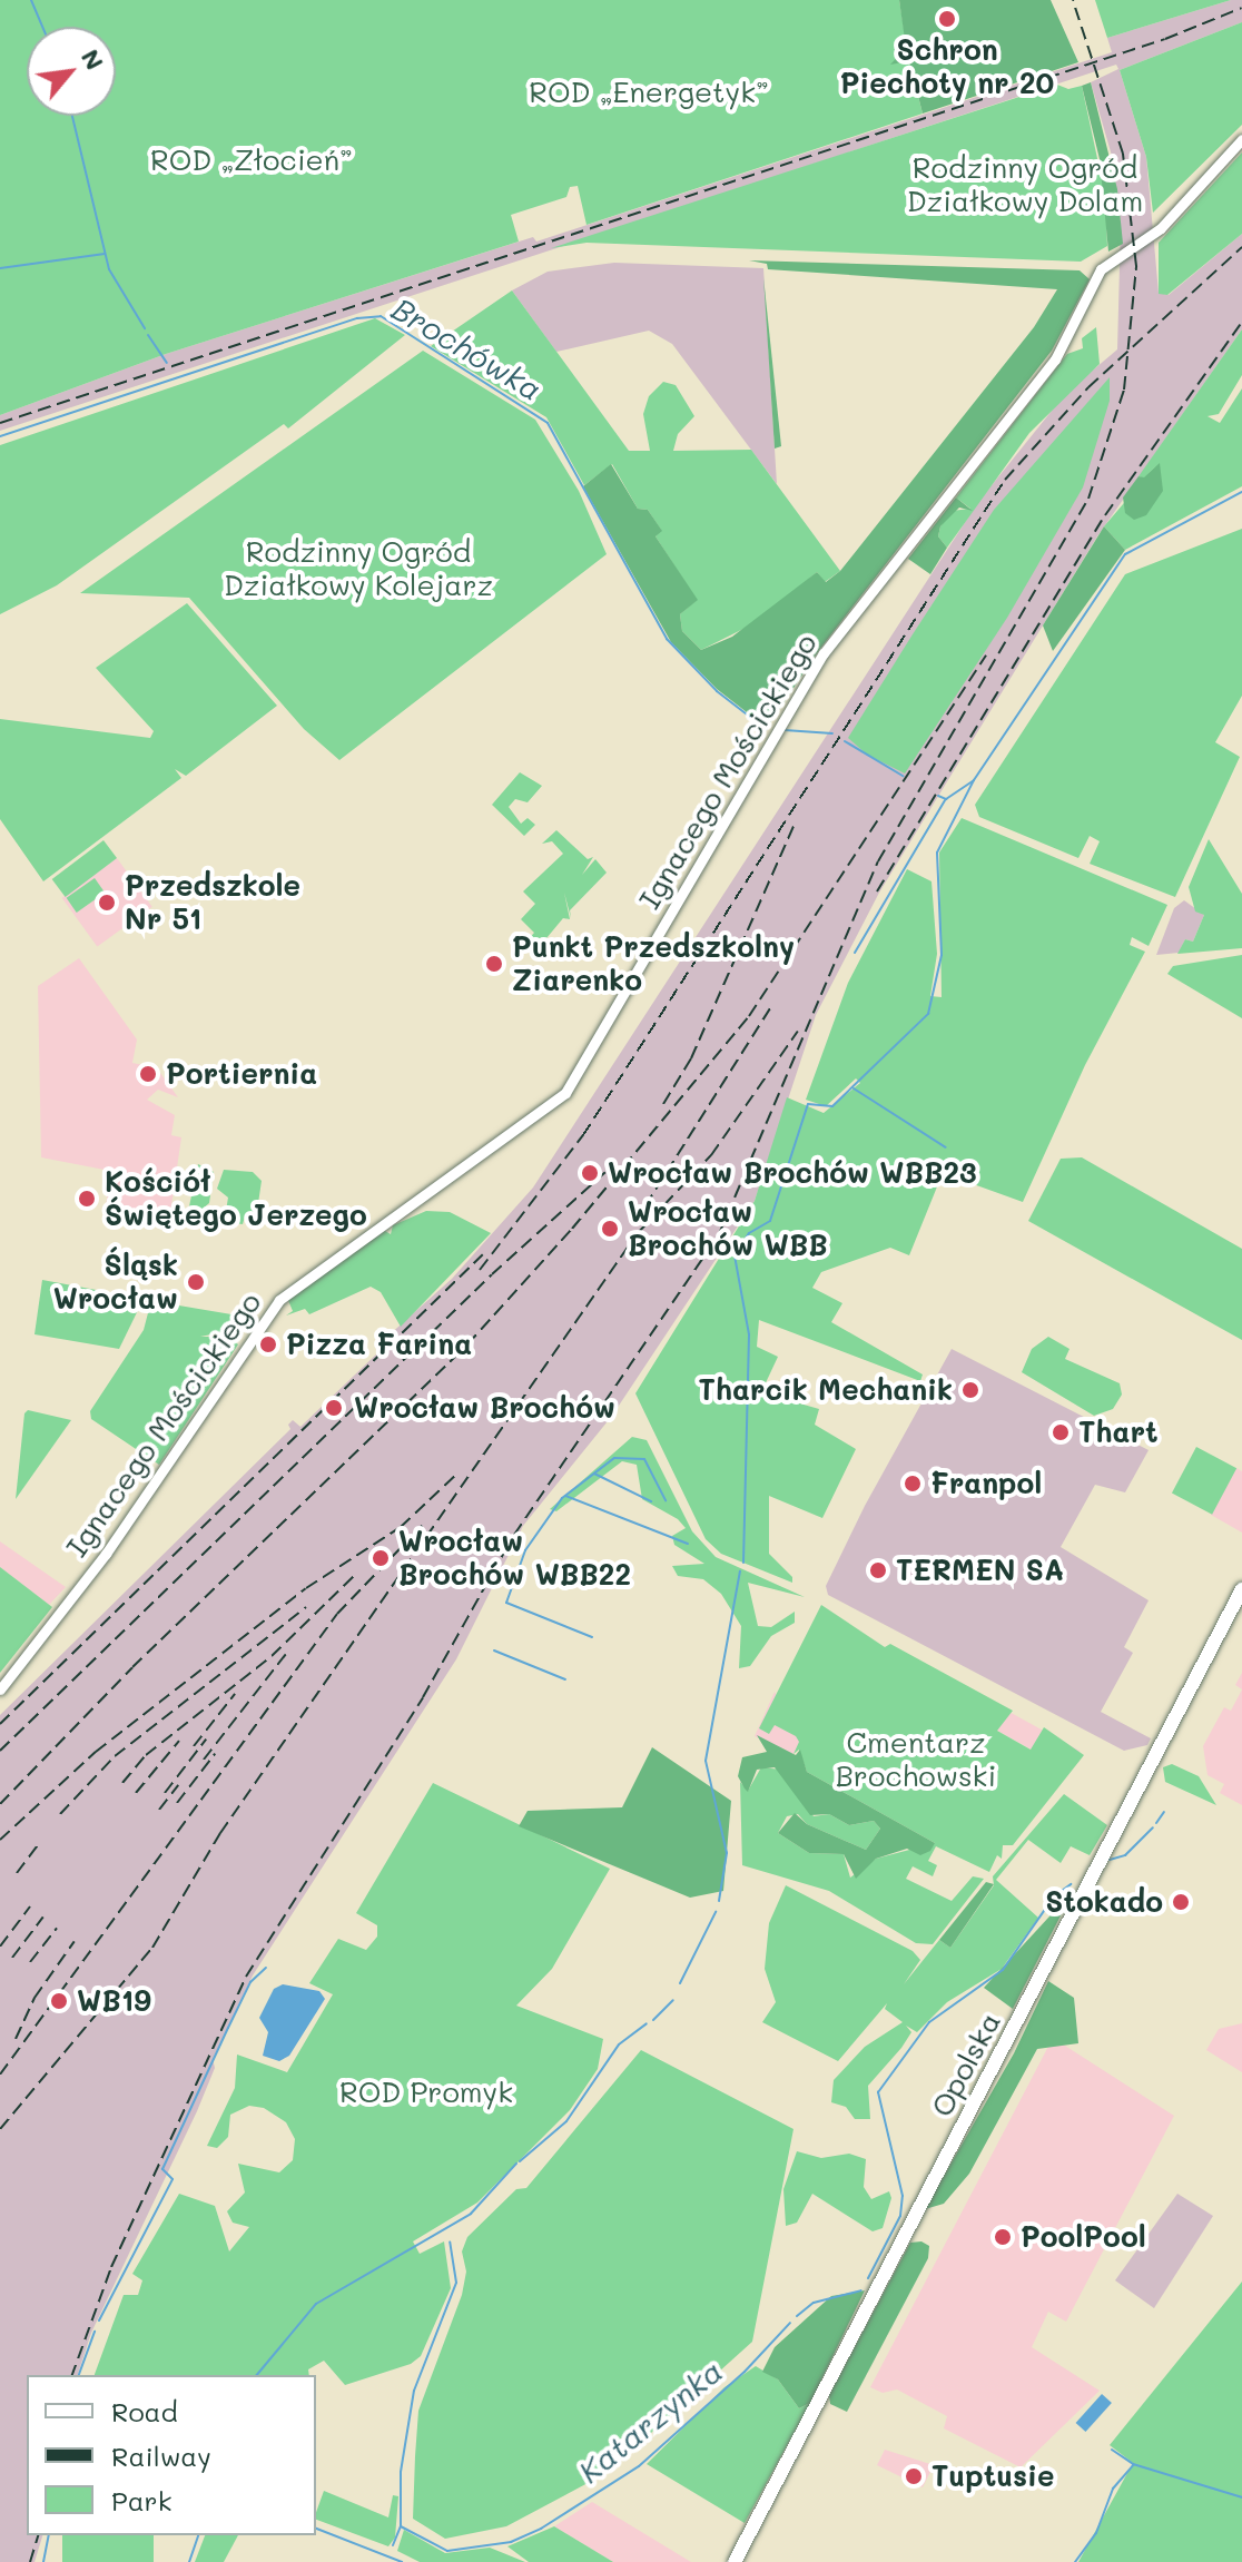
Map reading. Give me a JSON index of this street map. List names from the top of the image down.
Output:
{
  "streets": {
    "main road": ["Opolska"],
    "street": ["Ignacego Mościckiego"]
  },
  "water": ["Brochówka", "Katarzynka"],
  "parks": [
    "ROD „Energetyk”",
    "ROD „Złocień”",
    "Rodzinny Ogród Działkowy Dolam",
    "Rodzinny Ogród Działkowy Kolejarz",
    "Cmentarz Brochowski",
    "ROD Promyk"
  ],
  "places": [
    "Schron Piechoty nr 20",
    "Przedszkole Nr 51",
    "Punkt Przedszkolny Ziarenko",
    "Portiernia",
    "Wrocław Brochów WBB23",
    "Kościół Świętego Jerzego",
    "Wrocław Brochów WBB",
    "Śląsk Wrocław",
    "Pizza Farina",
    "Tharcik Mechanik",
    "Wrocław Brochów",
    "Thart",
    "Franpol",
    "Wrocław Brochów WBB22",
    "TERMEN SA",
    "Stokado",
    "WB19",
    "PoolPool",
    "Tuptusie"
  ],
  "legend": ["Road", "Railway", "Park"],
  "north": "top right"
}
